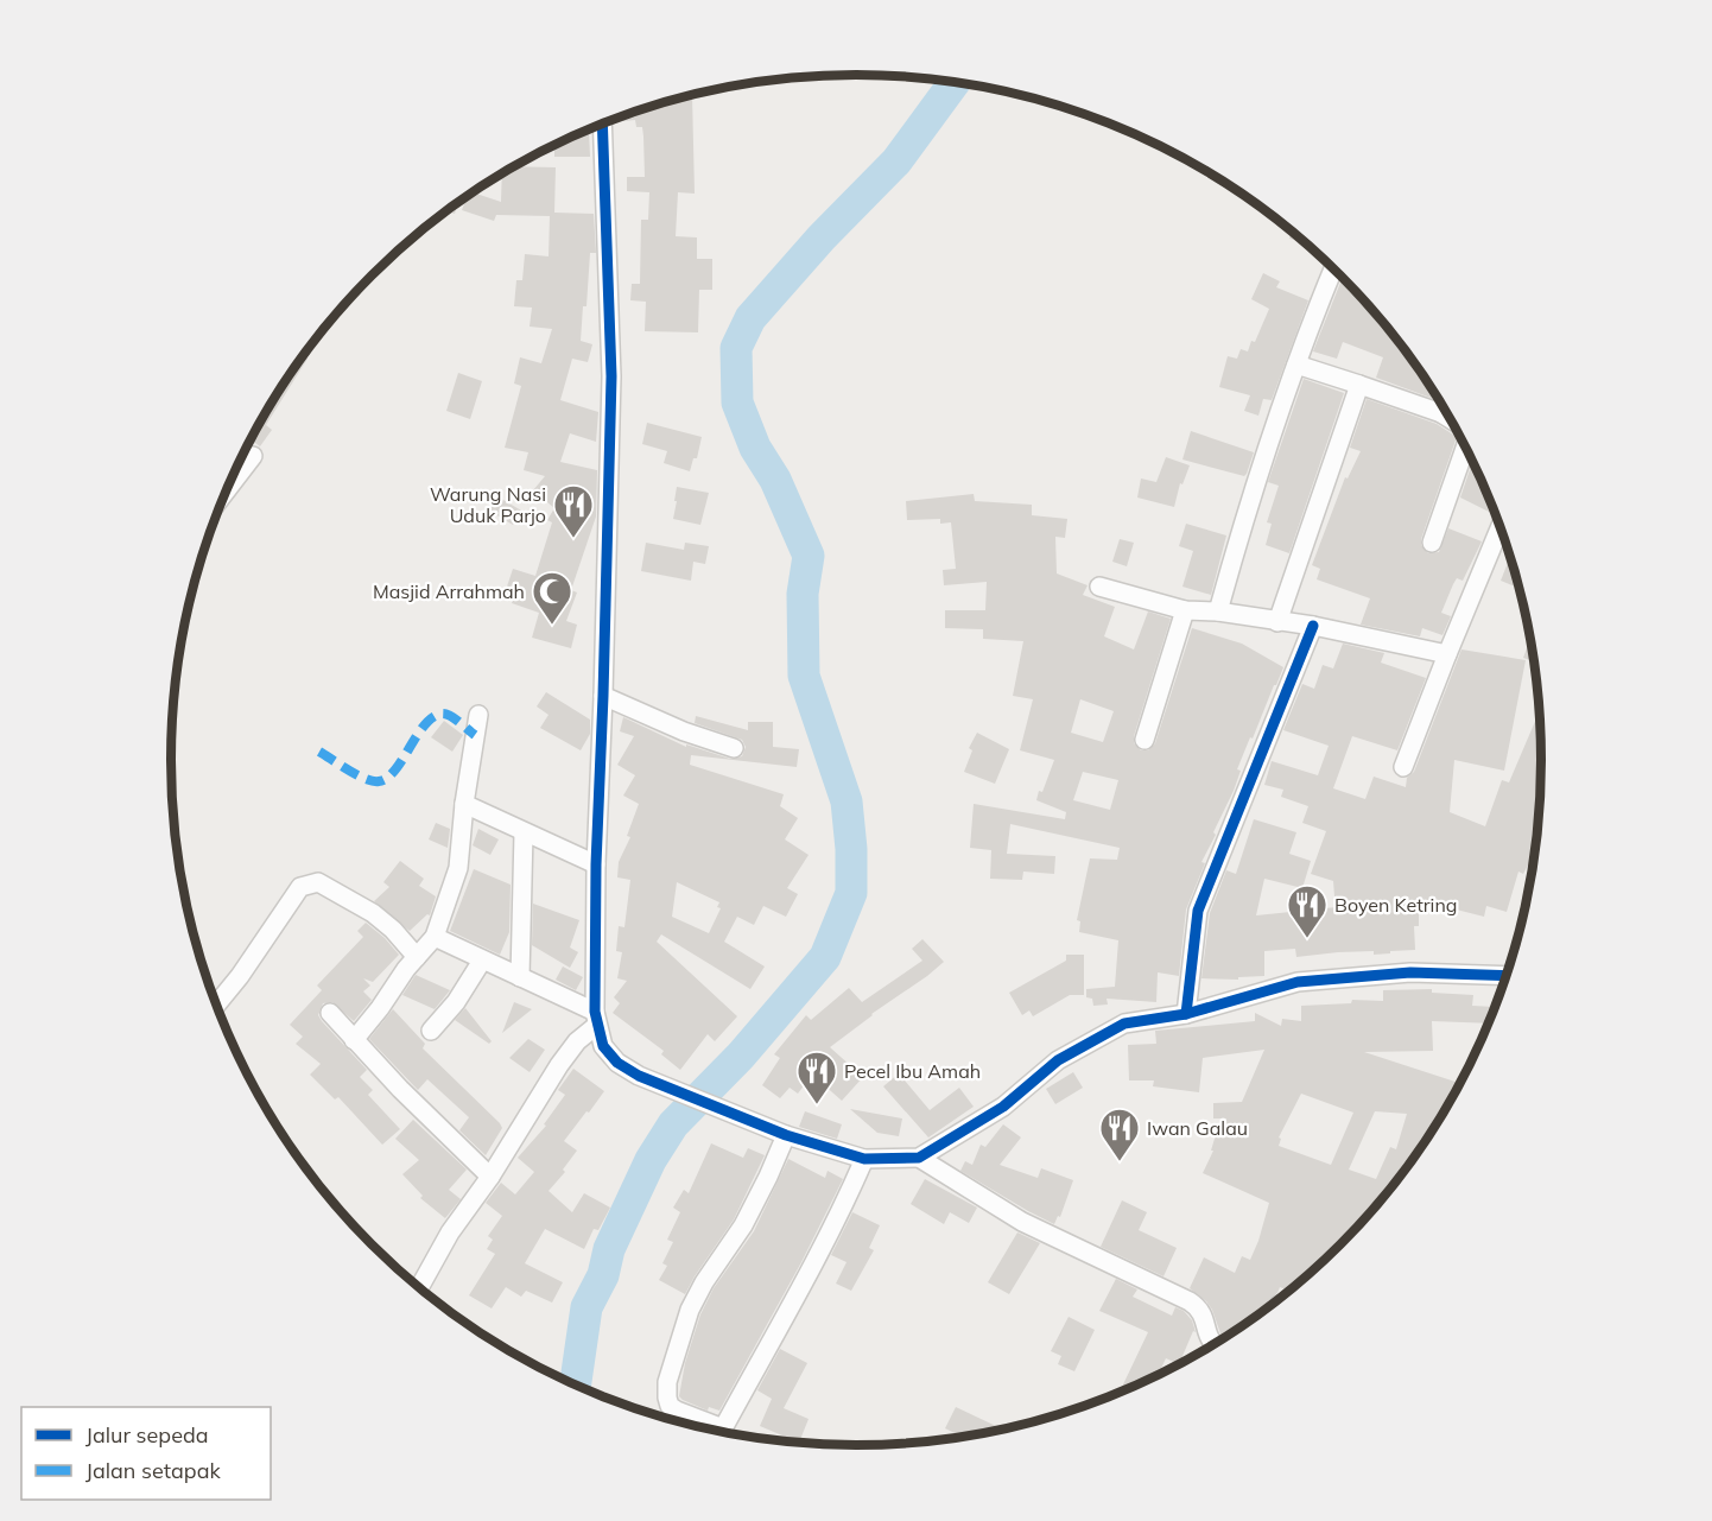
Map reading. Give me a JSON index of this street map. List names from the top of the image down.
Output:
{
  "places": {
    "restaurant": [
      "Warung Nasi Uduk Parjo",
      "Boyen Ketring",
      "Pecel Ibu Amah",
      "Iwan Galau"
    ],
    "mosque": ["Masjid Arrahmah"]
  },
  "legend": ["Jalur sepeda", "Jalan setapak"]
}
